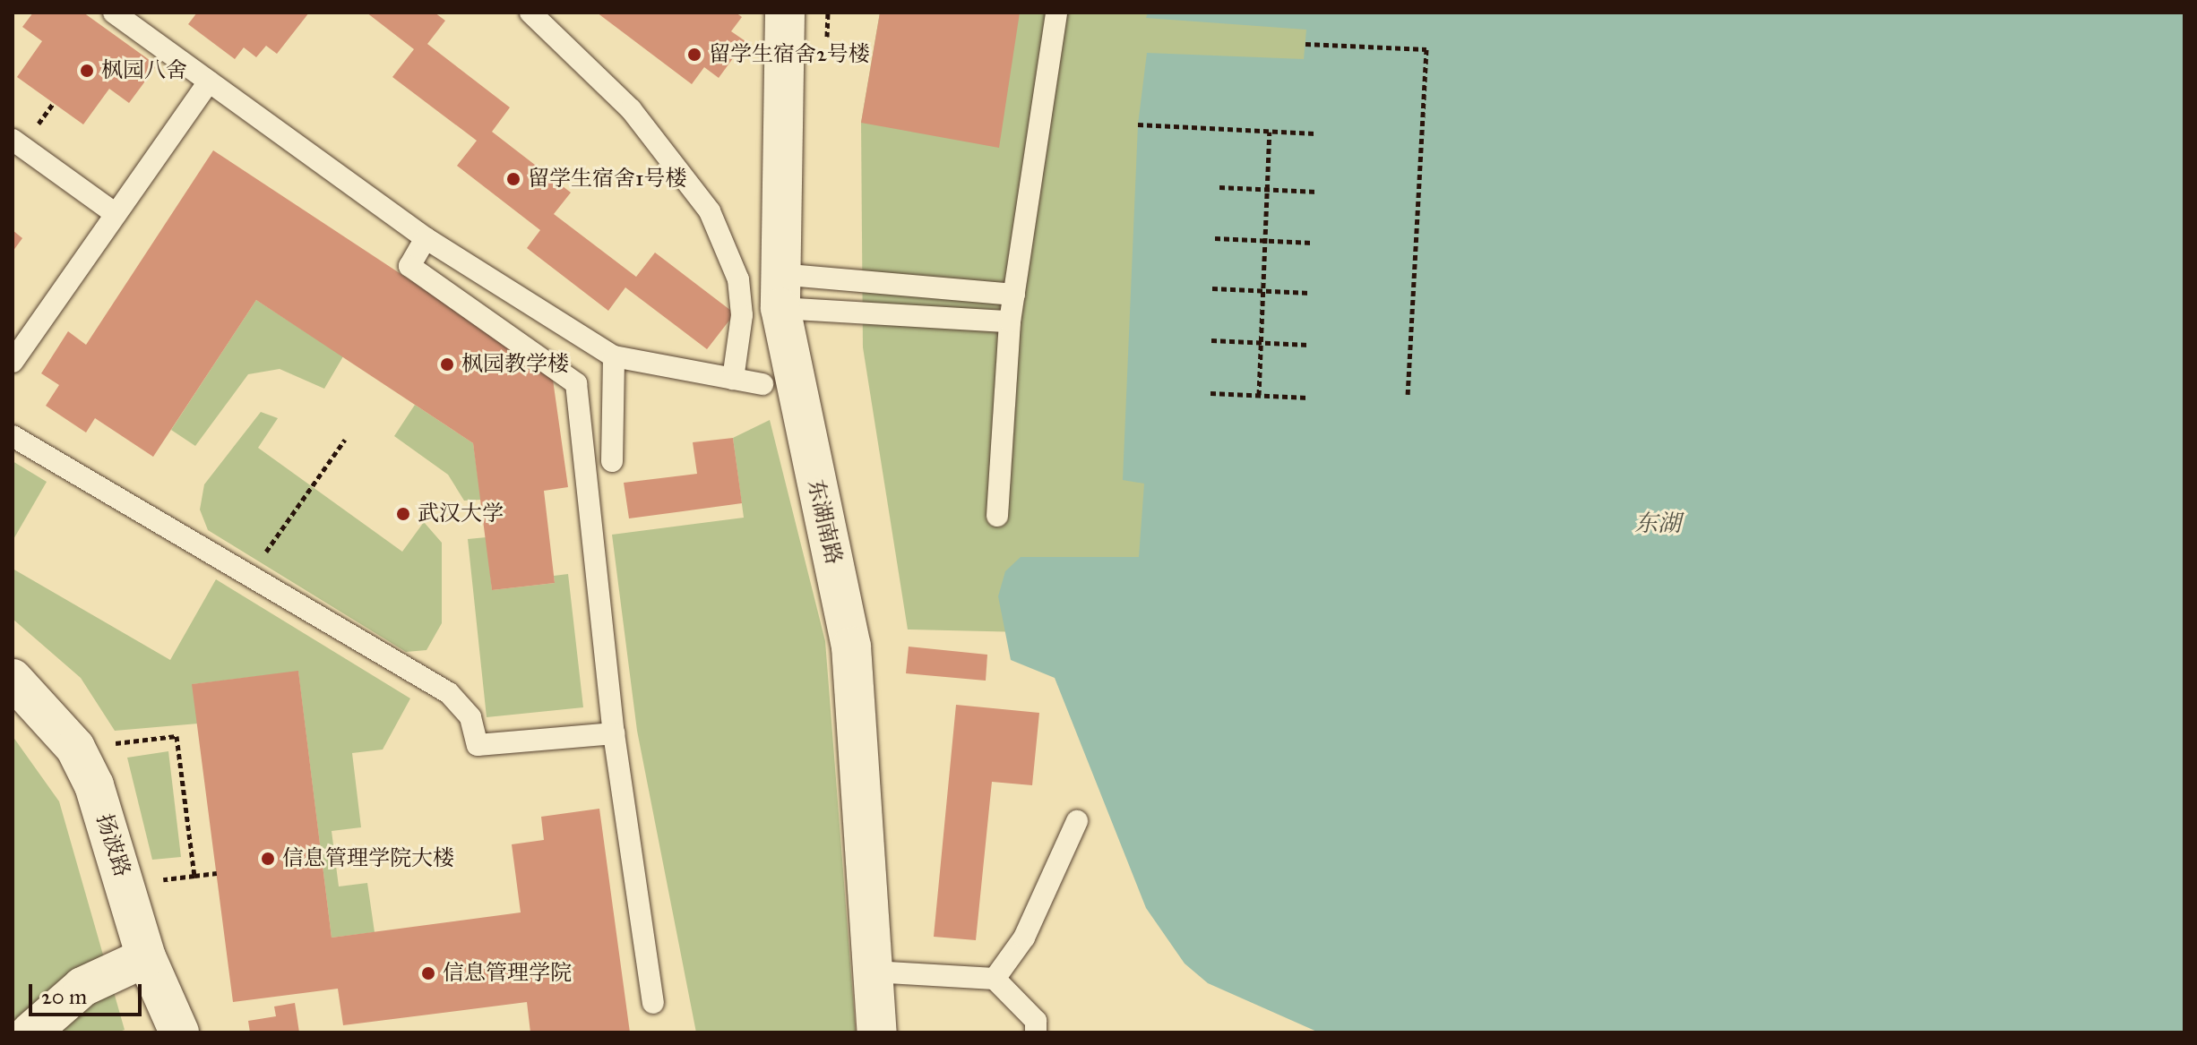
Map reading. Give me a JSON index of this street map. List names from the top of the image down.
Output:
{
  "streets": {
    "street": ["东湖南路", "扬波路"]
  },
  "water": ["东湖"],
  "places": [
    "留学生宿舍2号楼",
    "枫园八舍",
    "留学生宿舍1号楼",
    "枫园教学楼",
    "武汉大学",
    "信息管理学院大楼",
    "信息管理学院"
  ],
  "scale_bar": "20 m"
}
